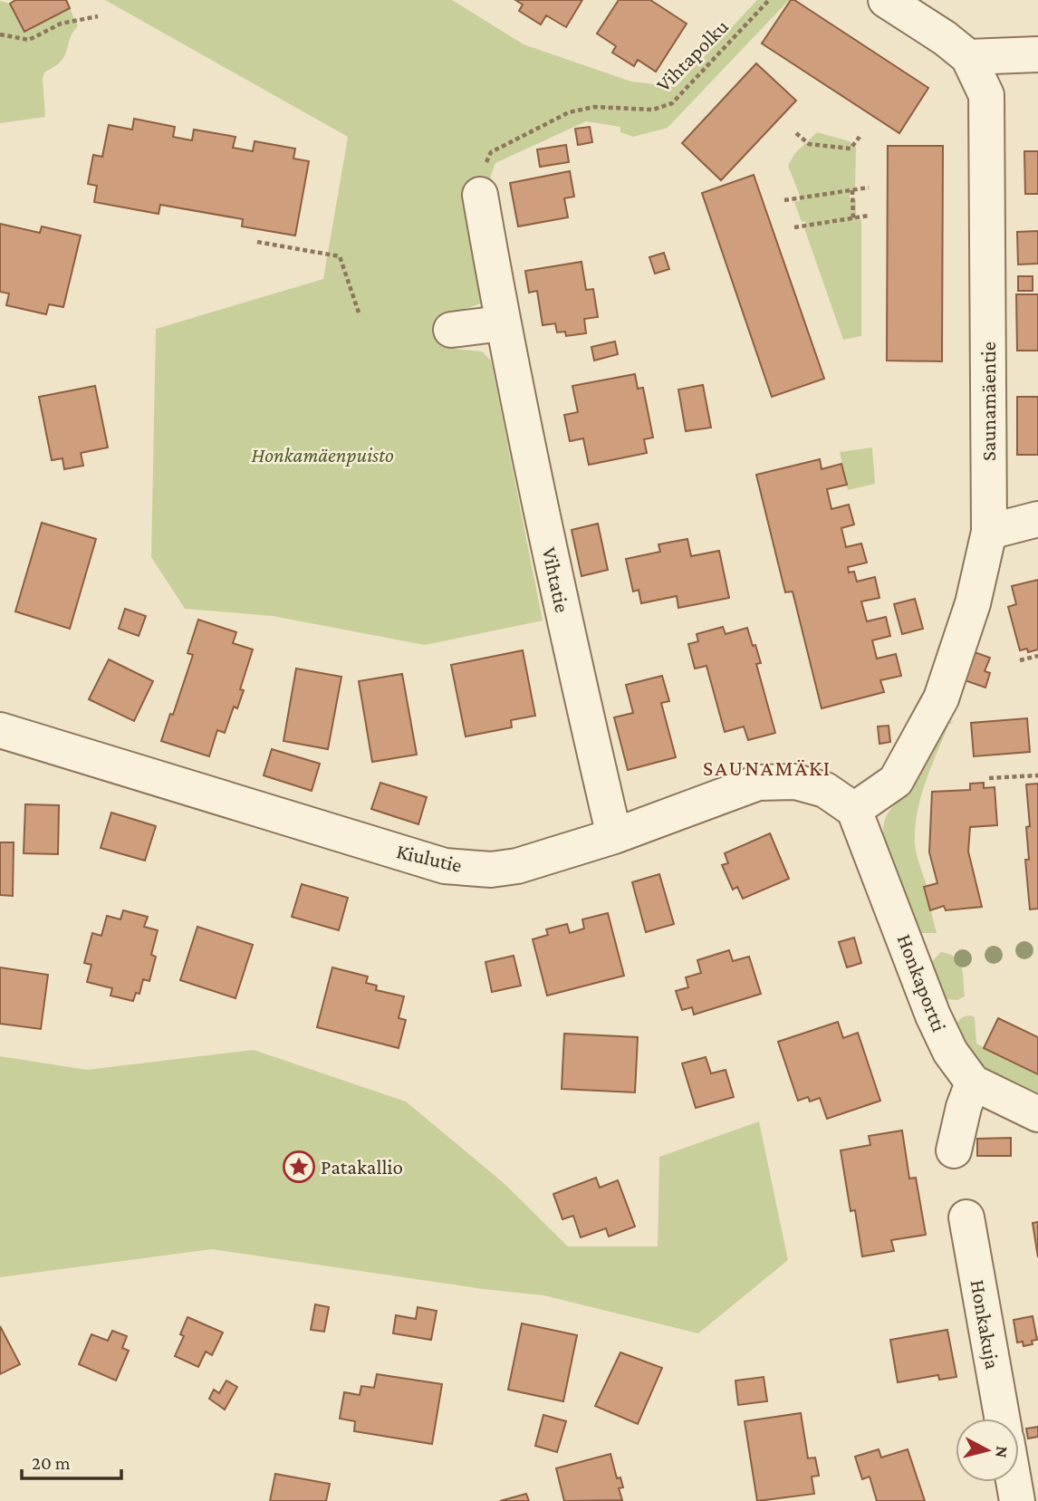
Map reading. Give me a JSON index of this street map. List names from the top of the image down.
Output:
{
  "streets": {
    "street": [
      "Saunamäentie",
      "Vihtatie",
      "Kiulutie",
      "Honkaportti",
      "Honkakuja"
    ],
    "path": ["Vihtapolku"]
  },
  "crossings": [
    ["Vihtapolku", "Vihtatie"],
    ["Saunamäentie", "Kiulutie"],
    ["Saunamäentie", "Honkaportti"],
    ["Vihtatie", "Kiulutie"],
    ["Kiulutie", "Honkaportti"]
  ],
  "districts": ["SAUNAMÄKI"],
  "parks": ["Honkamäenpuisto"],
  "places": {
    "place": ["Patakallio"]
  },
  "scale_bar": "20 m",
  "north": "right"
}
